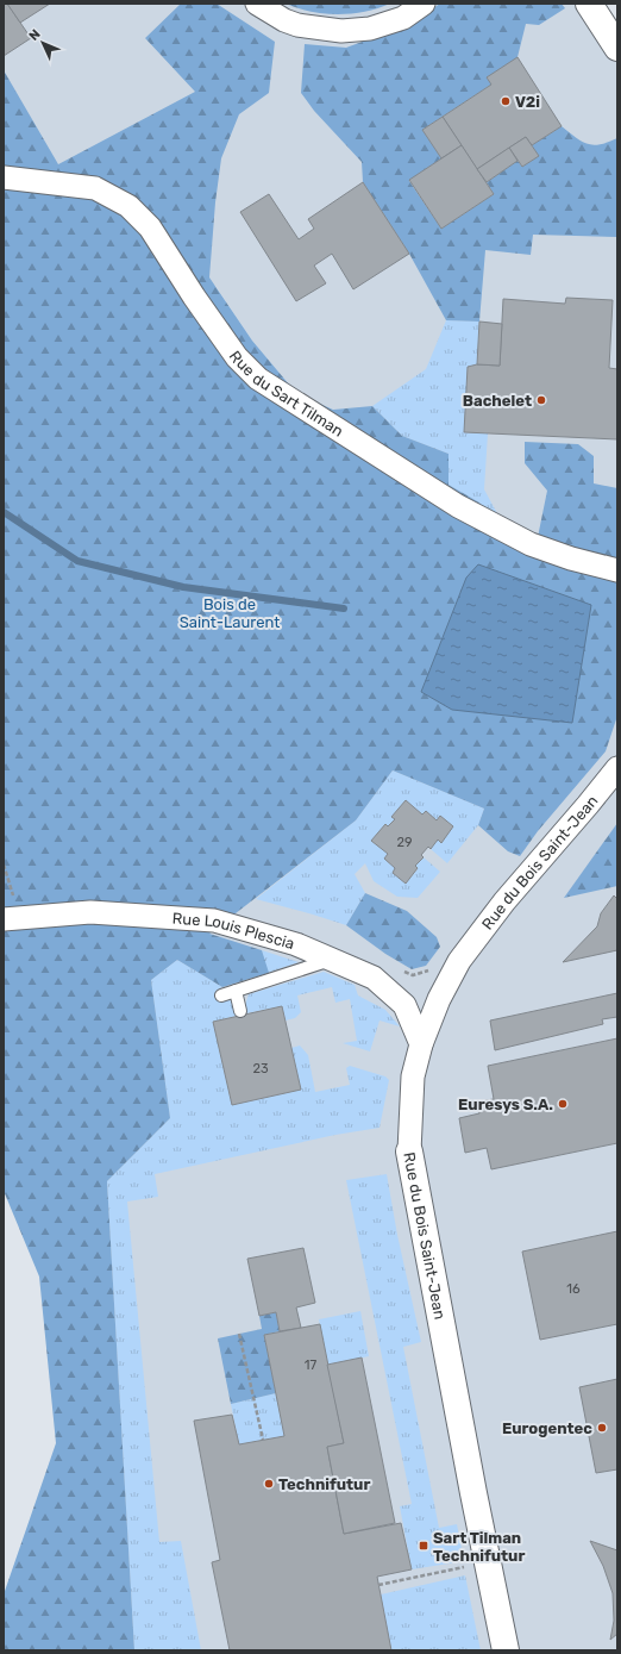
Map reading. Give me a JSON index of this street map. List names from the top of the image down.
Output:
{
  "streets": {
    "street": ["Rue du Sart Tilman", "Rue du Bois Saint-Jean", "Rue Louis Plescia"]
  },
  "crossings": [
    ["Rue du Bois Saint-Jean", "Rue Louis Plescia"]
  ],
  "parks": ["Bois de Saint-Laurent"],
  "places": {
    "other": [
      "V2i",
      "Bachelet",
      "Euresys S.A.",
      "Eurogentec",
      "Technifutur"
    ],
    "transit": ["Sart Tilman Technifutur"]
  },
  "house_numbers": [
    "29",
    "23",
    "16",
    "17"
  ],
  "north": "top left"
}
